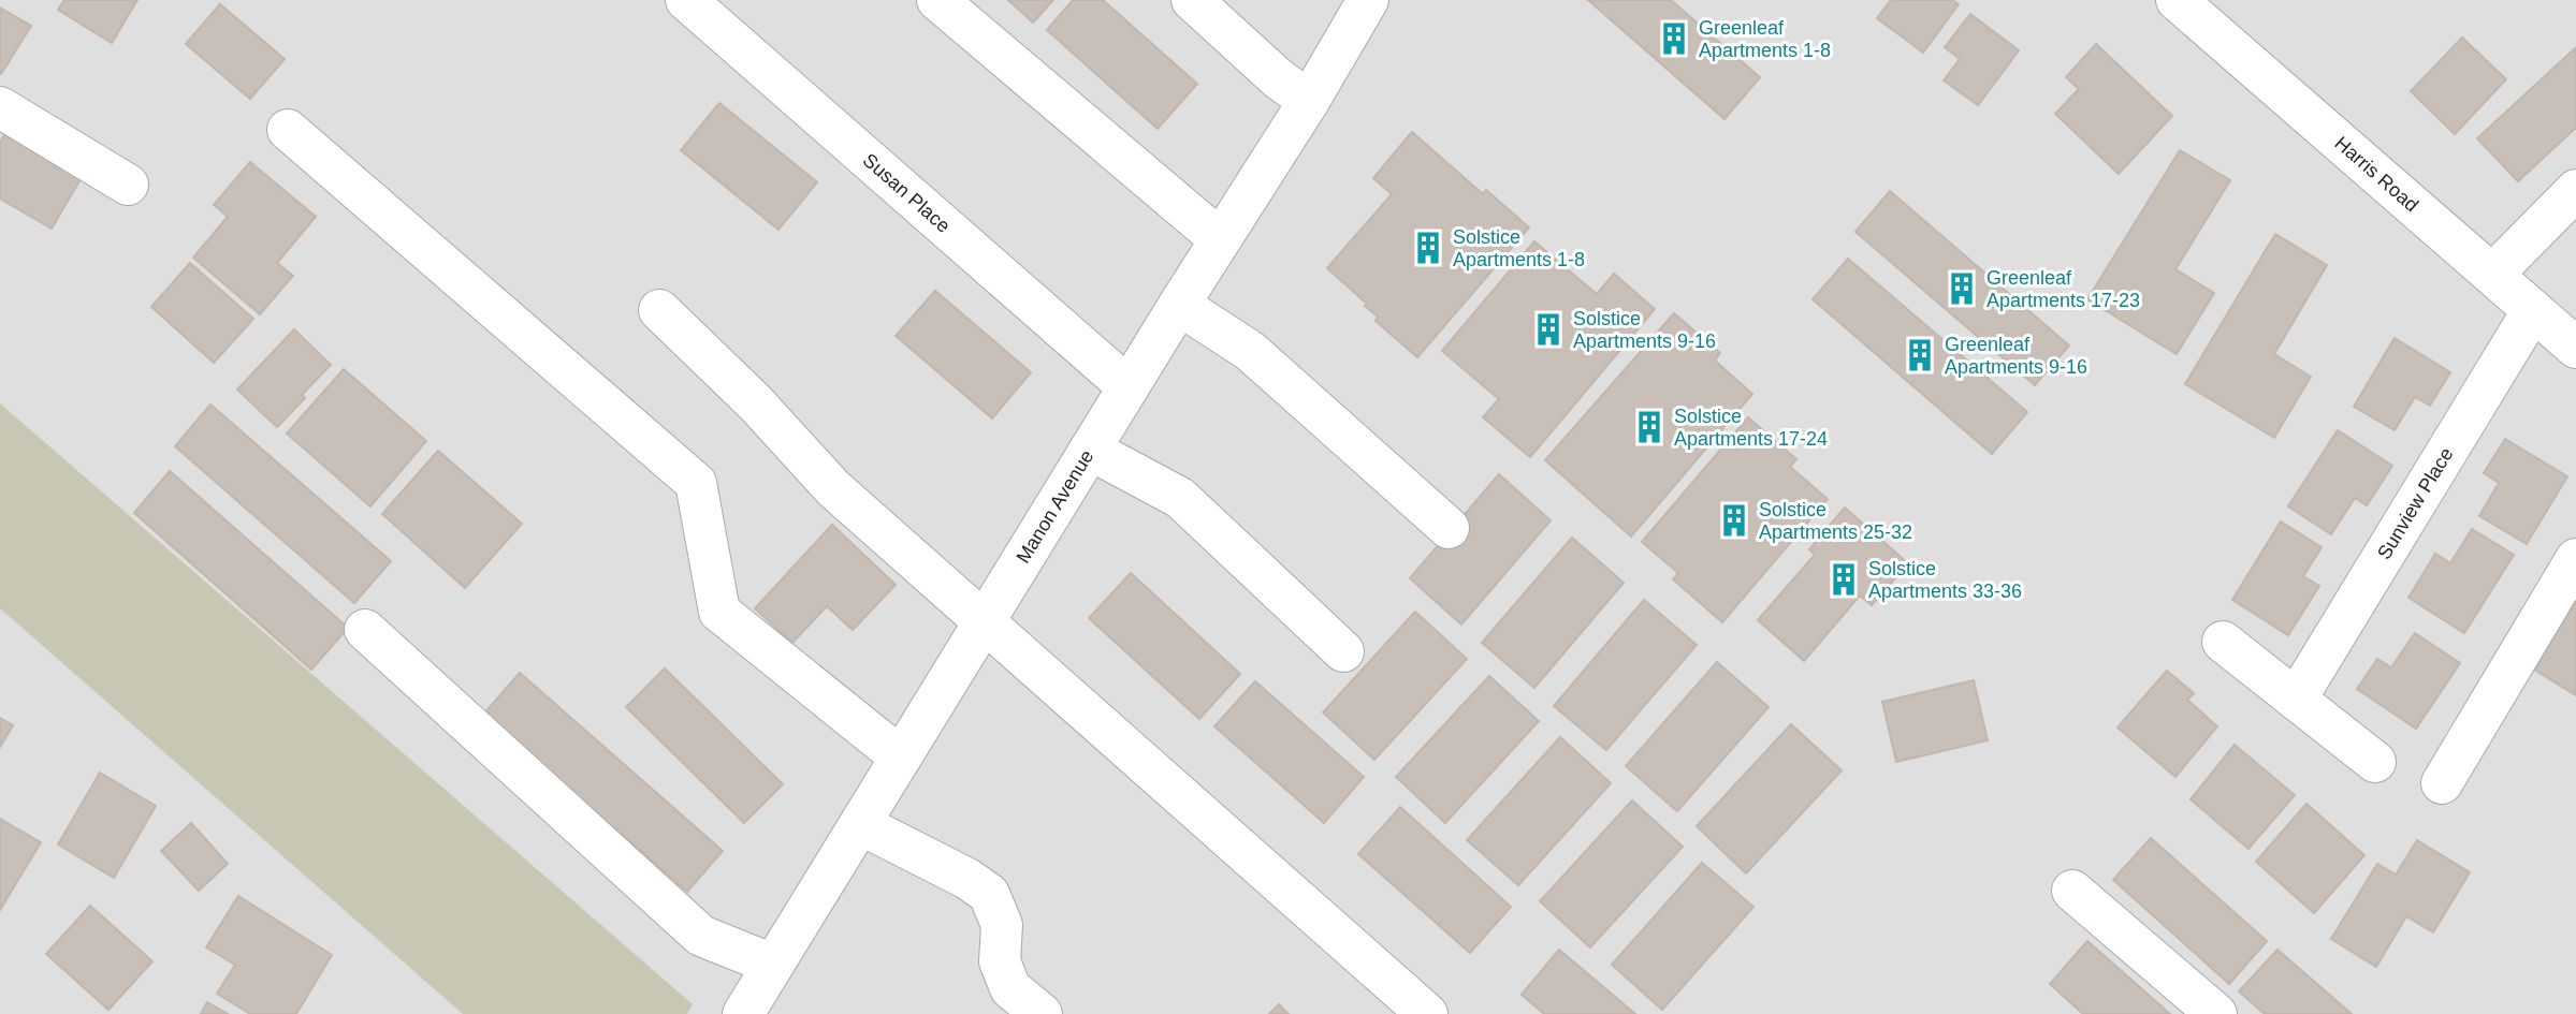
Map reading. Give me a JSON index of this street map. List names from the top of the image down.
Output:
{
  "streets": {
    "street": [
      "Harris Road",
      "Susan Place",
      "Sunview Place",
      "Manon Avenue"
    ]
  },
  "crossings": [
    ["Harris Road", "Sunview Place"],
    ["Susan Place", "Manon Avenue"]
  ],
  "places": {
    "building": [
      "Greenleaf Apartments 1-8",
      "Solstice Apartments 1-8",
      "Greenleaf Apartments 17-23",
      "Solstice Apartments 9-16",
      "Greenleaf Apartments 9-16",
      "Solstice Apartments 17-24",
      "Solstice Apartments 25-32",
      "Solstice Apartments 33-36"
    ]
  }
}
